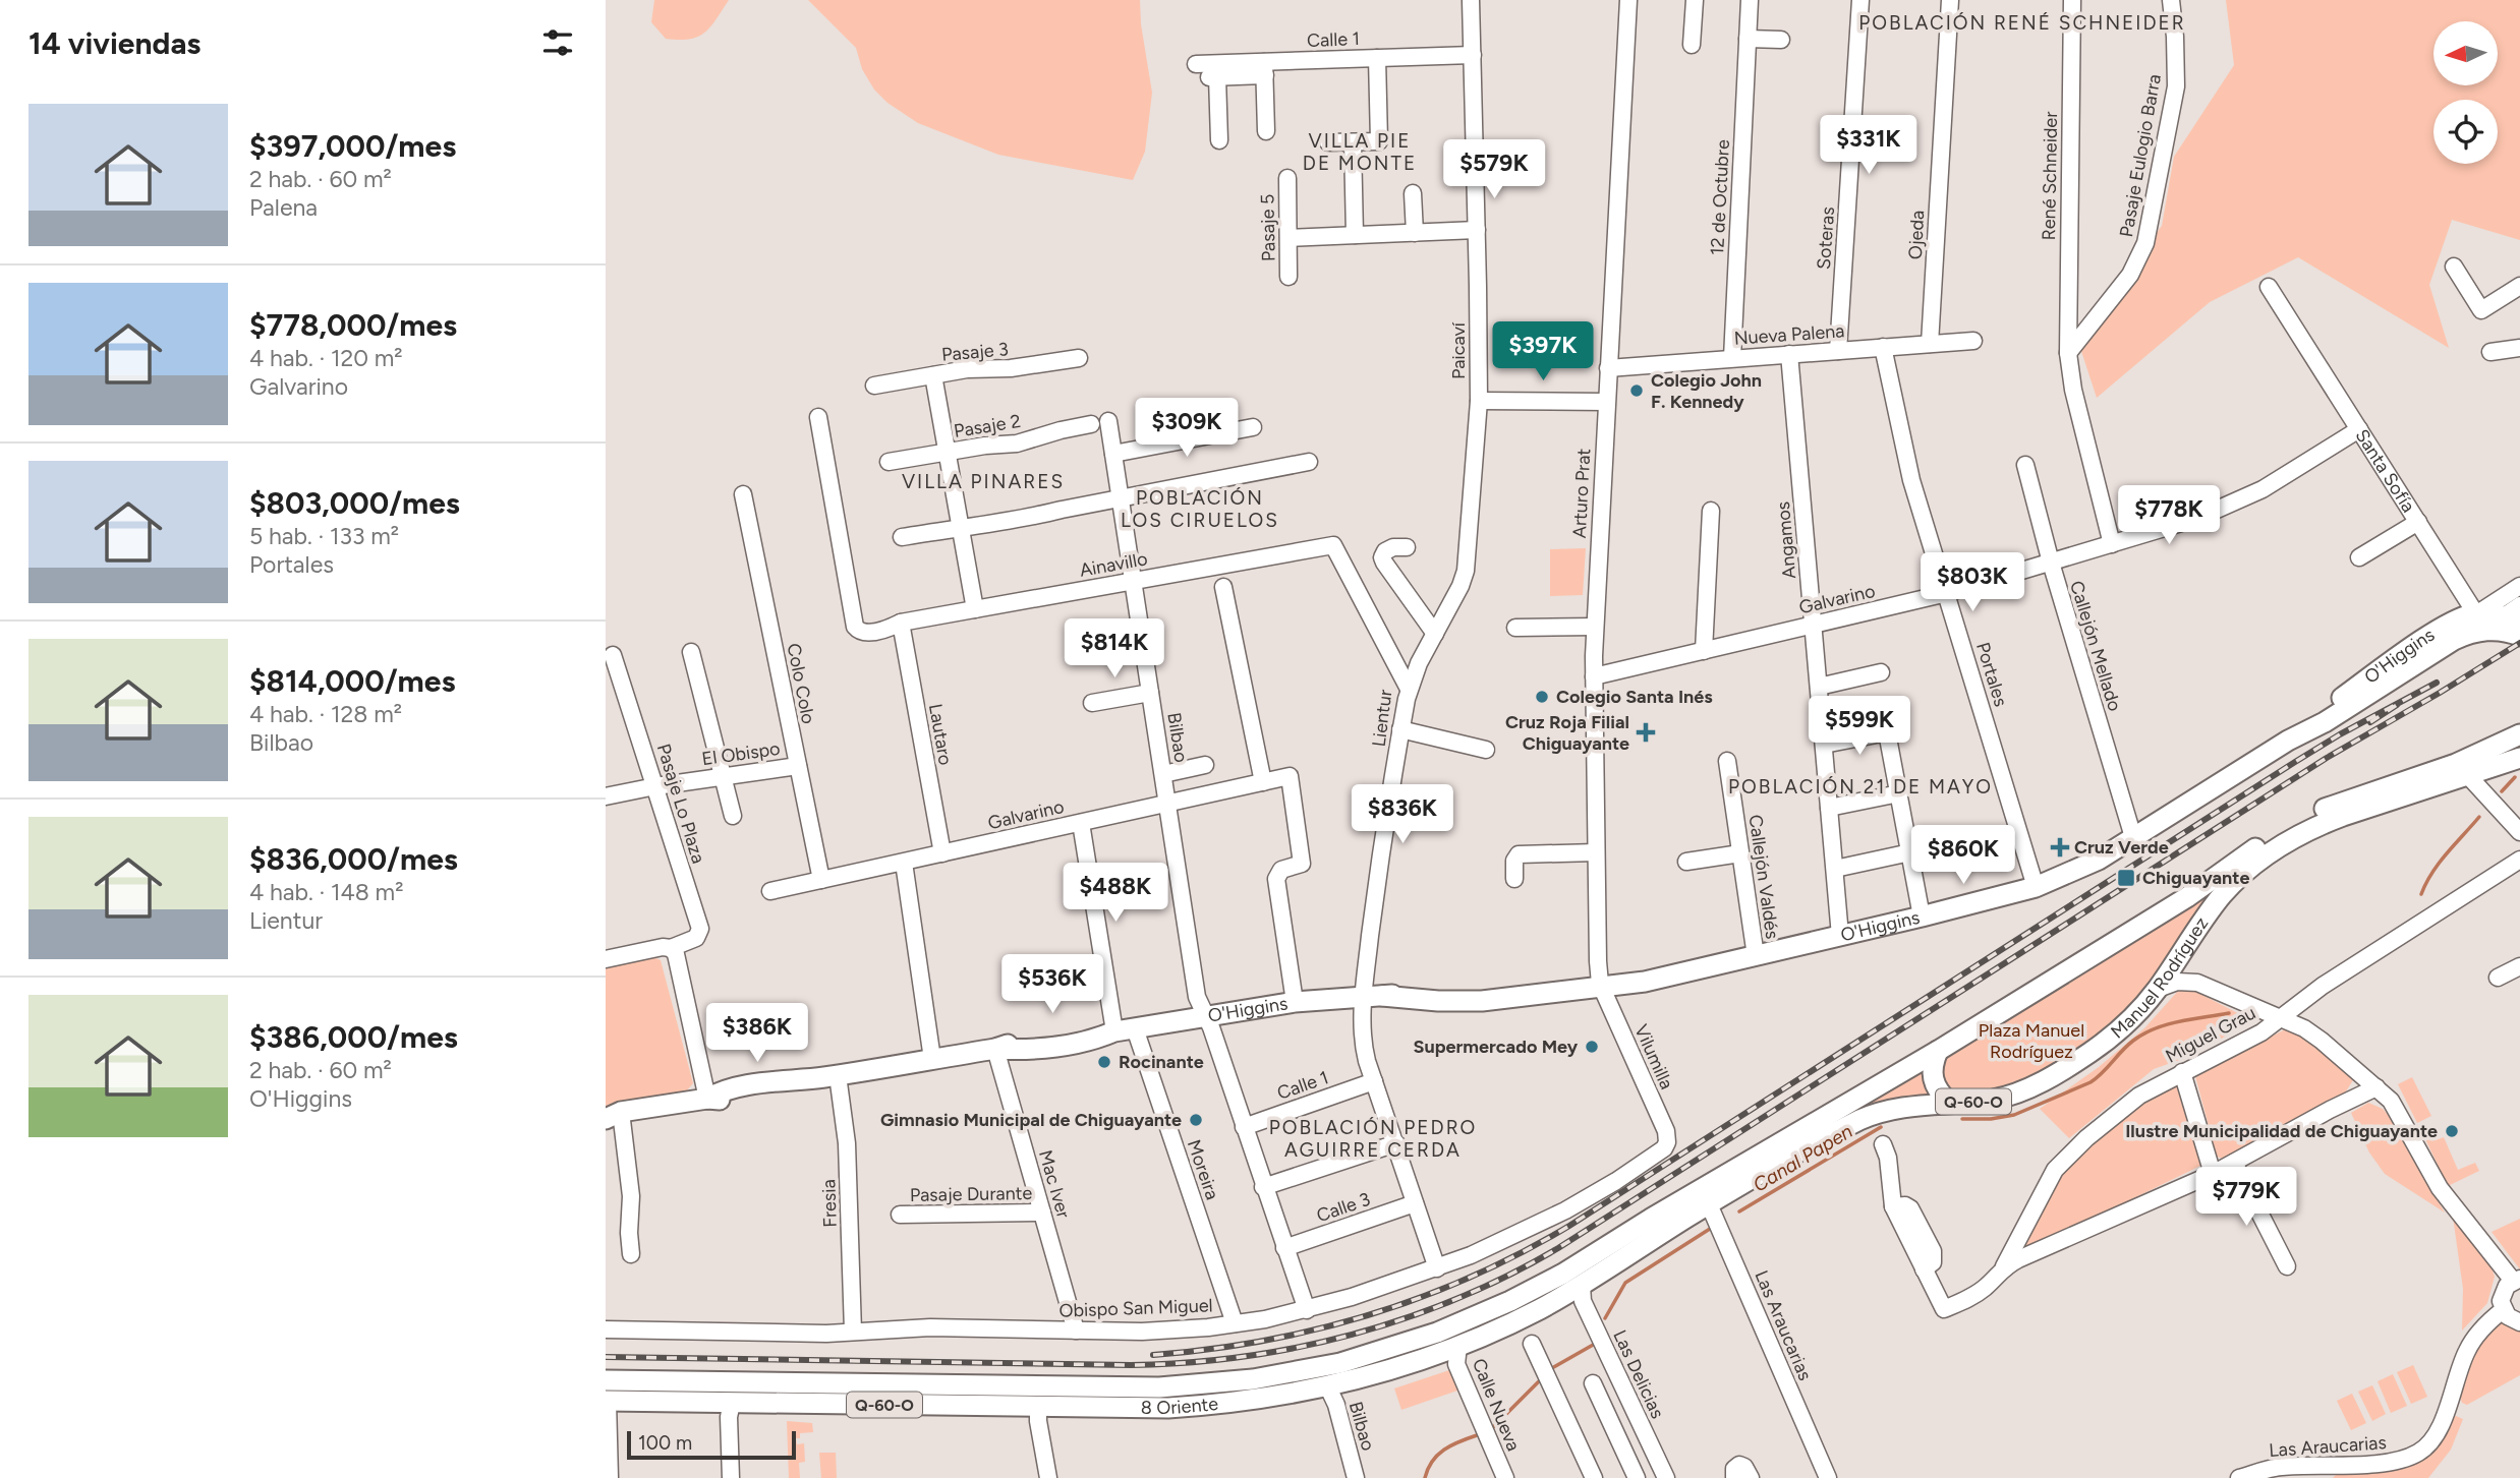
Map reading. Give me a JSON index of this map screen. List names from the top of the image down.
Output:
{
  "streets": {
    "main road": [
      "O'Higgins",
      "Manuel Rodríguez",
      "Q-60-O",
      "8 Oriente"
    ],
    "street": [
      "Calle 1",
      "Pasaje Eulogio Barra",
      "René Schneider",
      "12 de Octubre",
      "Pasaje 5",
      "Ojeda",
      "Soteras",
      "Nueva Palena",
      "Paicaví",
      "Pasaje 3",
      "Pasaje 2",
      "Santa Sofía",
      "Arturo Prat",
      "Angamos",
      "Ainavillo",
      "Galvarino",
      "Callejón Mellado",
      "Portales",
      "Colo Colo",
      "Lientur",
      "Lautaro",
      "Bilbao",
      "El Obispo",
      "Pasaje Lo Plaza",
      "Callejón Valdés",
      "Miguel Grau",
      "Vilumilla",
      "Moreira",
      "Mac Iver",
      "Pasaje Durante",
      "Fresia",
      "Calle 3",
      "Obispo San Miguel",
      "Las Araucarias",
      "Las Delicias",
      "Calle Nueva"
    ]
  },
  "crossings": [
    ["Calle 1", "Paicaví"],
    ["Calle 1", "Lientur"],
    ["Calle 1", "Bilbao"],
    ["Pasaje Eulogio Barra", "René Schneider"],
    ["12 de Octubre", "Nueva Palena"],
    ["Ojeda", "Nueva Palena"],
    ["Soteras", "Nueva Palena"],
    ["Nueva Palena", "Arturo Prat"],
    ["Nueva Palena", "Angamos"],
    ["Nueva Palena", "Portales"],
    ["Paicaví", "Lientur"],
    ["Santa Sofía", "Galvarino"],
    ["Santa Sofía", "O'Higgins"],
    ["Arturo Prat", "Galvarino"],
    ["Arturo Prat", "O'Higgins"],
    ["Arturo Prat", "Vilumilla"],
    ["Angamos", "Galvarino"],
    ["Angamos", "O'Higgins"],
    ["Ainavillo", "Lientur"],
    ["Ainavillo", "Lautaro"],
    ["Ainavillo", "Bilbao"],
    ["Galvarino", "Callejón Mellado"],
    ["Galvarino", "O'Higgins"],
    ["Galvarino", "Portales"],
    ["Galvarino", "Colo Colo"],
    ["Galvarino", "Lautaro"],
    ["Galvarino", "Bilbao"],
    ["Callejón Mellado", "O'Higgins"],
    ["O'Higgins", "Portales"],
    ["O'Higgins", "Lientur"],
    ["O'Higgins", "Bilbao"],
    ["O'Higgins", "Callejón Valdés"],
    ["O'Higgins", "Vilumilla"],
    ["O'Higgins", "Moreira"],
    ["O'Higgins", "Mac Iver"],
    ["O'Higgins", "Fresia"],
    ["Colo Colo", "El Obispo"],
    ["Lientur", "Calle 3"],
    ["Lientur", "Obispo San Miguel"],
    ["Bilbao", "Calle 3"],
    ["Bilbao", "Obispo San Miguel"],
    ["Bilbao", "8 Oriente"],
    ["El Obispo", "Pasaje Lo Plaza"],
    ["Manuel Rodríguez", "Las Araucarias"],
    ["Manuel Rodríguez", "8 Oriente"],
    ["Vilumilla", "Obispo San Miguel"],
    ["Moreira", "Obispo San Miguel"],
    ["Mac Iver", "Pasaje Durante"],
    ["Mac Iver", "Obispo San Miguel"],
    ["Fresia", "Obispo San Miguel"],
    ["Las Araucarias", "8 Oriente"],
    ["Las Delicias", "8 Oriente"],
    ["Calle Nueva", "8 Oriente"]
  ],
  "districts": [
    "POBLACIÓN RENÉ SCHNEIDER",
    "VILLA PIE DE MONTE",
    "VILLA PINARES",
    "POBLACIÓN LOS CIRUELOS",
    "POBLACIÓN 21 DE MAYO",
    "POBLACIÓN PEDRO AGUIRRE CERDA"
  ],
  "water": ["Canal Papen"],
  "parks": ["Plaza Manuel Rodríguez"],
  "places": {
    "other": [
      "Colegio John F. Kennedy",
      "Colegio Santa Inés",
      "Supermercado Mey",
      "Rocinante",
      "Gimnasio Municipal de Chiguayante",
      "Ilustre Municipalidad de Chiguayante"
    ],
    "health": ["Cruz Roja Filial Chiguayante", "Cruz Verde"],
    "transit": ["Chiguayante"]
  },
  "scale_bar": "100 m",
  "north": "left",
  "page": {
    "heading": "14 viviendas",
    "list": [
      {
        "name": "$397,000/mes",
        "note": "2 hab. · 60 m² · Palena"
      },
      {
        "name": "$778,000/mes",
        "note": "4 hab. · 120 m² · Galvarino"
      },
      {
        "name": "$803,000/mes",
        "note": "5 hab. · 133 m² · Portales"
      },
      {
        "name": "$814,000/mes",
        "note": "4 hab. · 128 m² · Bilbao"
      },
      {
        "name": "$836,000/mes",
        "note": "4 hab. · 148 m² · Lientur"
      },
      {
        "name": "$386,000/mes",
        "note": "2 hab. · 60 m² · O'Higgins"
      }
    ],
    "price": [
      "$331K",
      "$579K",
      "$397K",
      "$309K",
      "$778K",
      "$803K",
      "$814K",
      "$599K",
      "$836K",
      "$860K",
      "$488K",
      "$536K",
      "$386K",
      "$779K"
    ],
    "scale": "100 m"
  }
}
